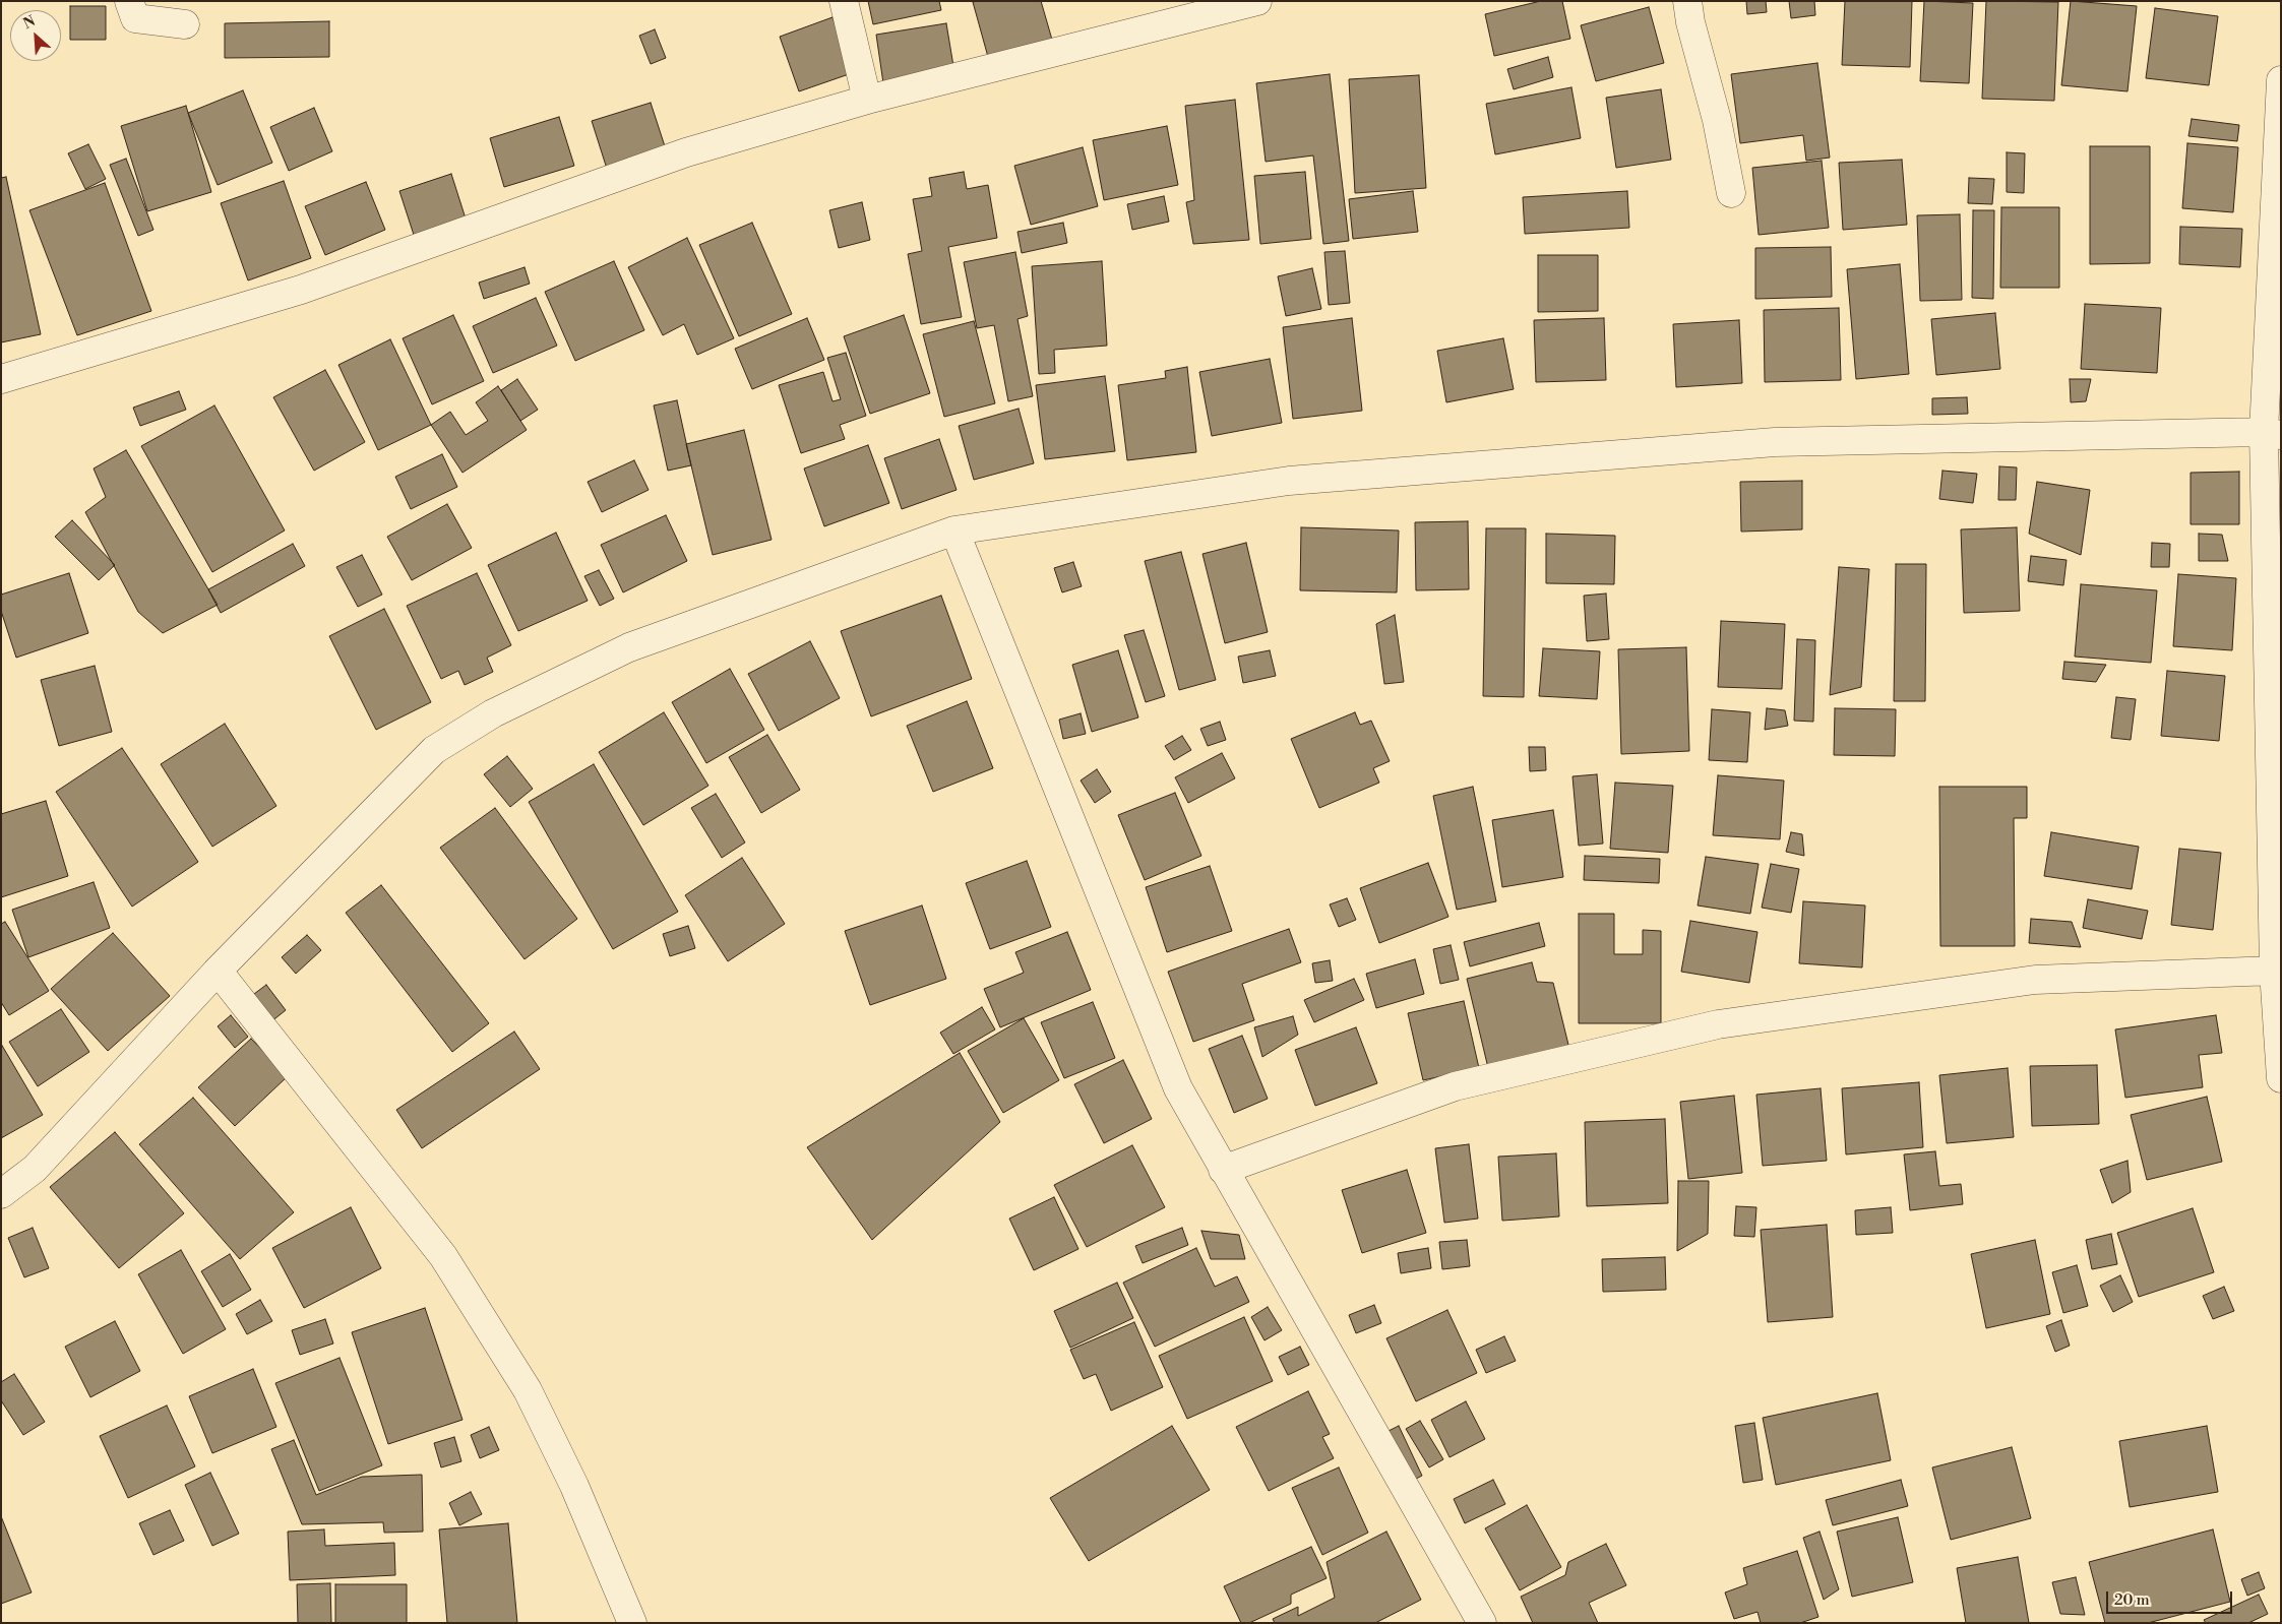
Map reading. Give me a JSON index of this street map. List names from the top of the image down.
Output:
{
  "scale_bar": "20 m",
  "north": "top left"
}
